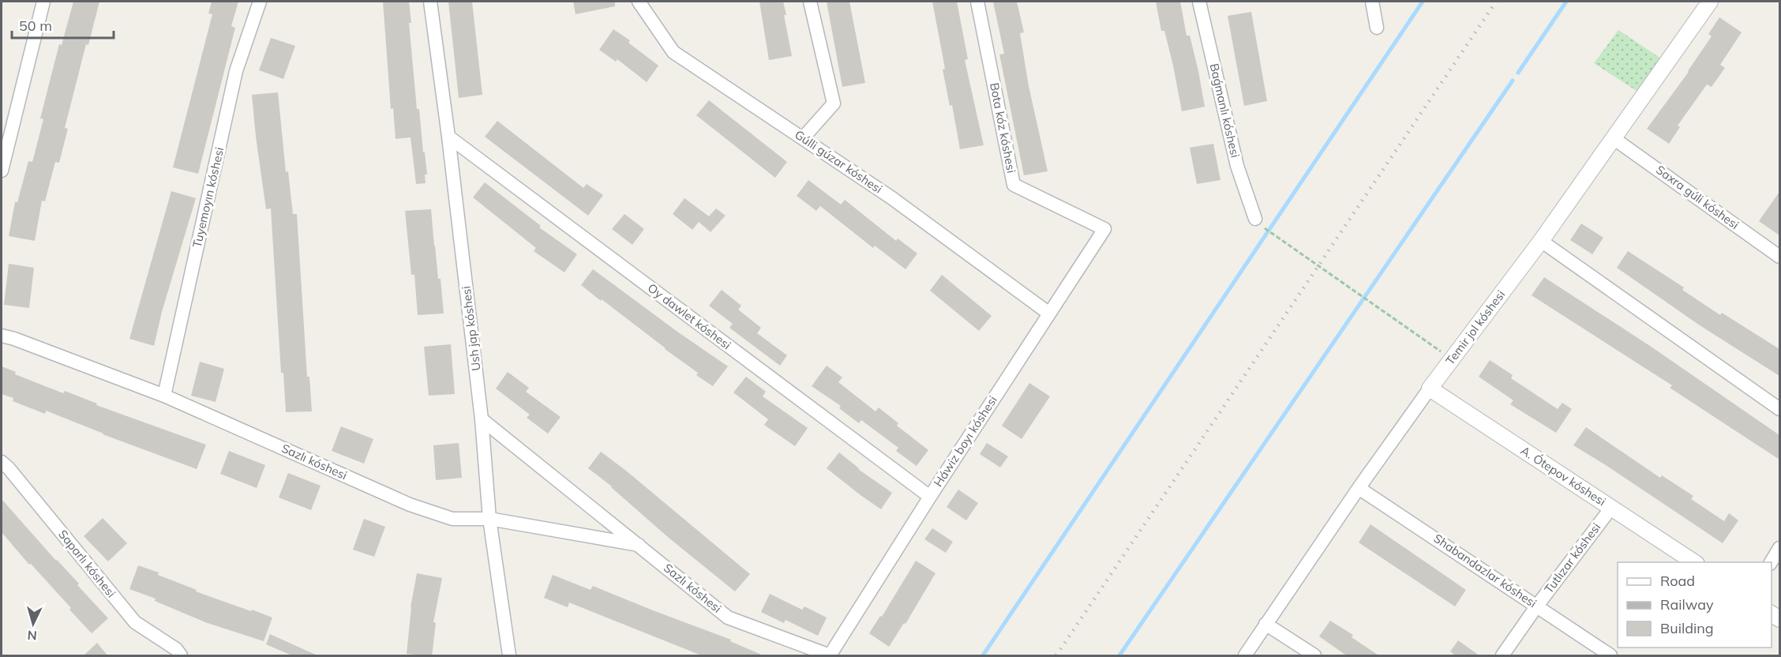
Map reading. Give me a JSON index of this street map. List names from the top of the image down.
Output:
{
  "streets": {
    "street": [
      "Baǵmanlı kóshesi",
      "Bota kóz kóshesi",
      "Gúlli gúzar kóshesi",
      "Tuyemoyın kóshesi",
      "Saxra gúli kóshesi",
      "Oy dawlet kóshesi",
      "Temir jol kóshesi",
      "Ush jap kóshesi",
      "Háwiz boyı kóshesi",
      "Sazlı kóshesi",
      "A. Ótepov kóshesi",
      "Tutlızar kóshesi",
      "Saparlı kóshesi",
      "Shabandazlar kóshesi"
    ]
  },
  "crossings": [
    ["Bota kóz kóshesi", "Háwiz boyı kóshesi"],
    ["Gúlli gúzar kóshesi", "Háwiz boyı kóshesi"],
    ["Tuyemoyın kóshesi", "Sazlı kóshesi"],
    ["Saxra gúli kóshesi", "Temir jol kóshesi"],
    ["Oy dawlet kóshesi", "Ush jap kóshesi"],
    ["Oy dawlet kóshesi", "Háwiz boyı kóshesi"],
    ["Temir jol kóshesi", "A. Ótepov kóshesi"],
    ["Temir jol kóshesi", "Shabandazlar kóshesi"],
    ["Ush jap kóshesi", "Sazlı kóshesi"],
    ["Háwiz boyı kóshesi", "Sazlı kóshesi"],
    ["A. Ótepov kóshesi", "Tutlızar kóshesi"],
    ["Tutlızar kóshesi", "Shabandazlar kóshesi"]
  ],
  "legend": ["Road", "Railway", "Building"],
  "scale_bar": "50 m",
  "north": "bottom"
}
